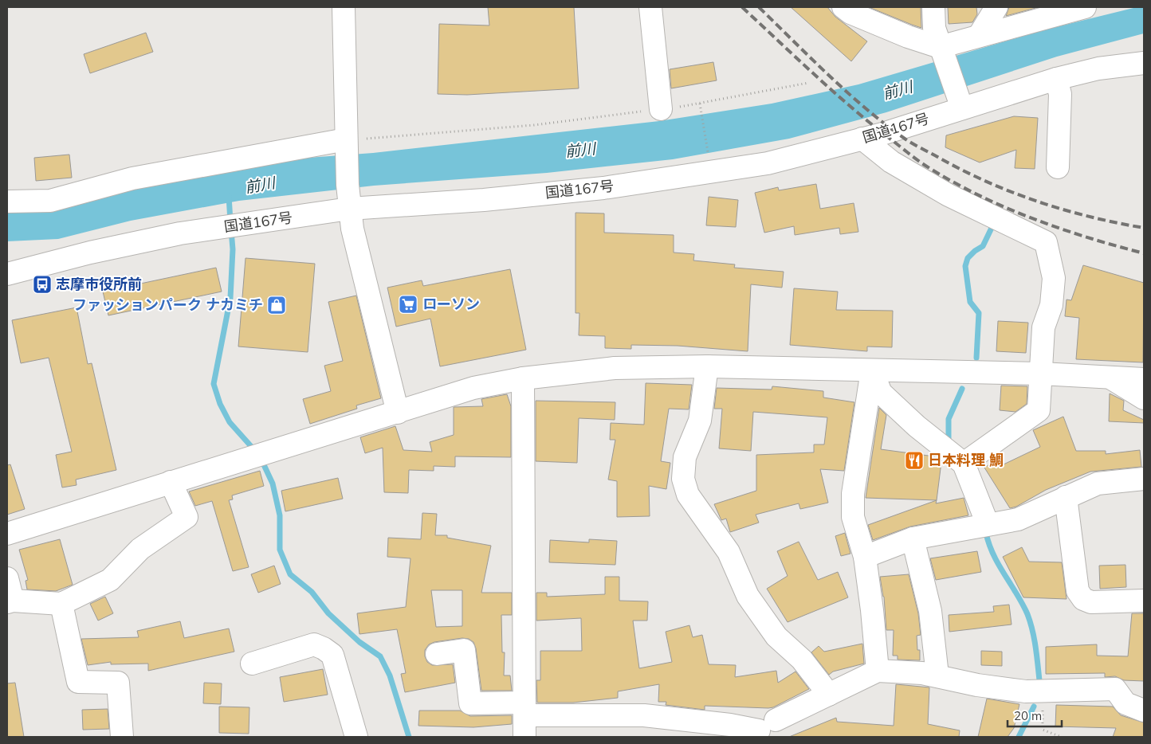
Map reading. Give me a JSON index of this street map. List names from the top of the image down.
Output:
{
  "streets": {
    "main road": ["国道167号"]
  },
  "water": ["前川"],
  "places": {
    "bus stop": ["志摩市役所前"],
    "supermarket": ["ローソン"],
    "shop": ["ファッションパーク ナカミチ"],
    "restaurant": ["日本料理 鯛"]
  },
  "scale_bar": "20 m"
}
